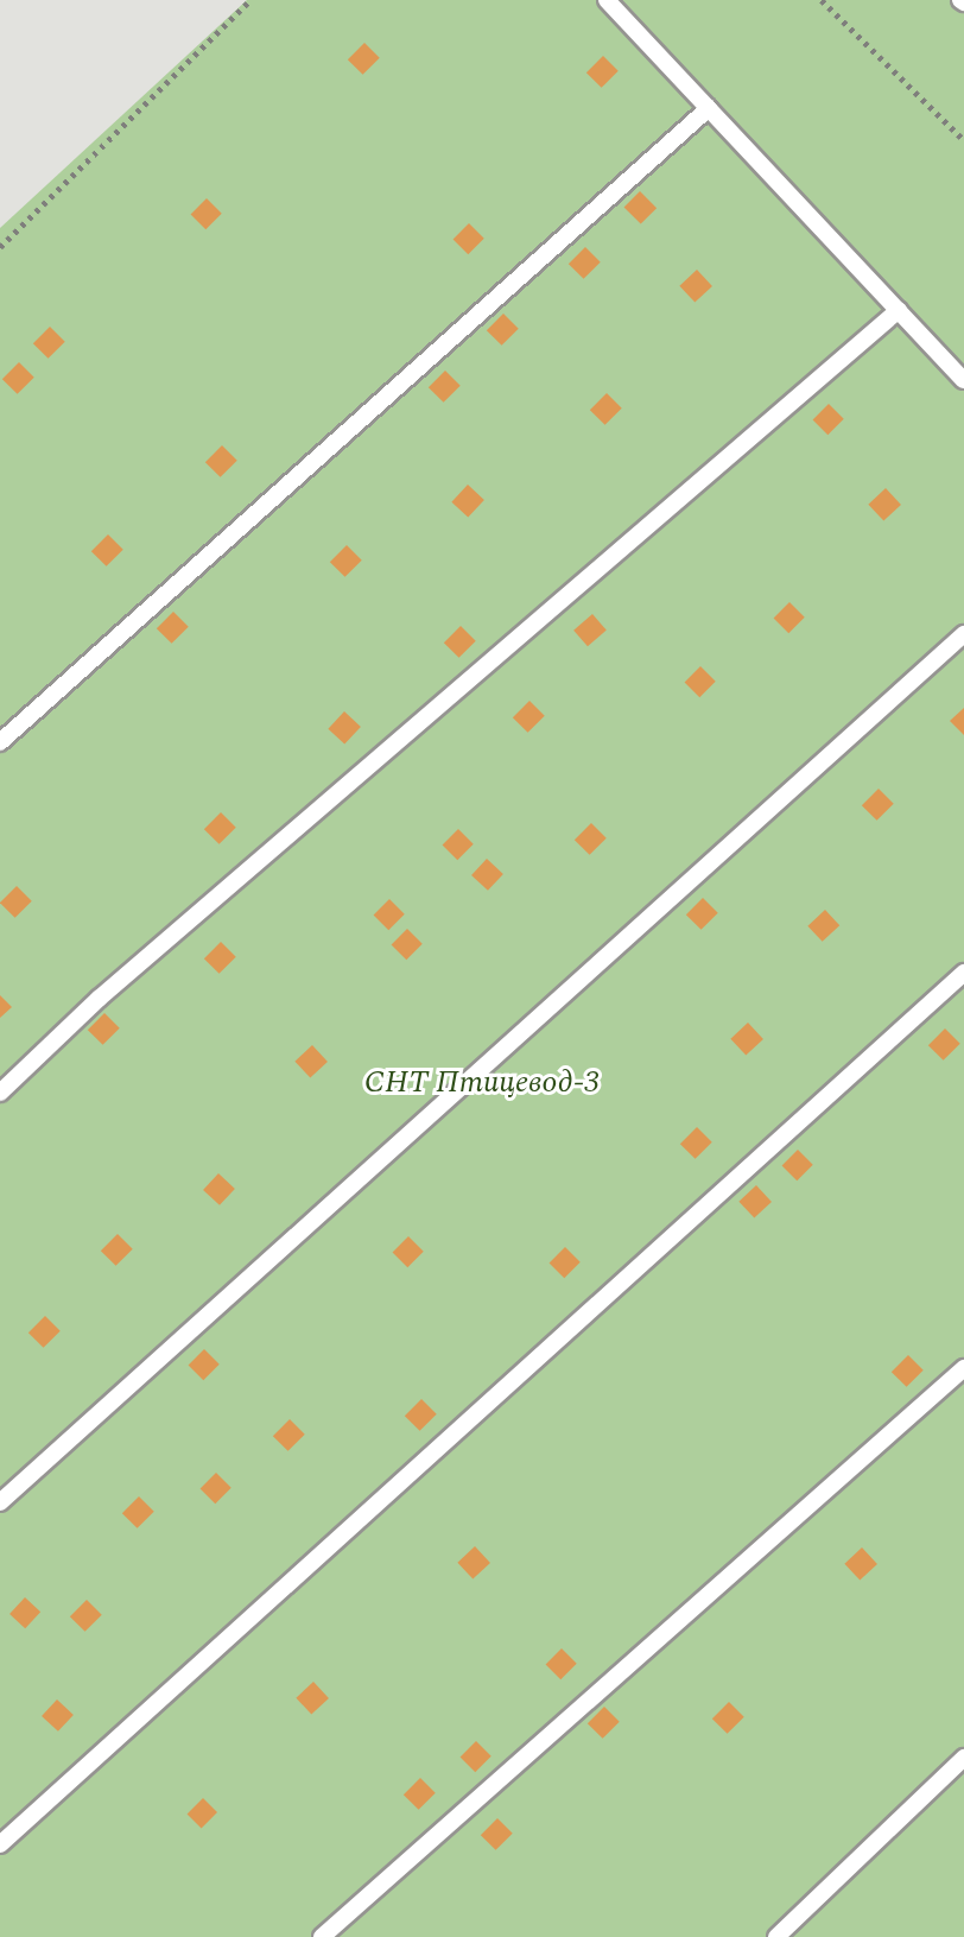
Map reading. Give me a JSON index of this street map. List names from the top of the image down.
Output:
{
  "parks": ["СНТ Птицевод-3"]
}
